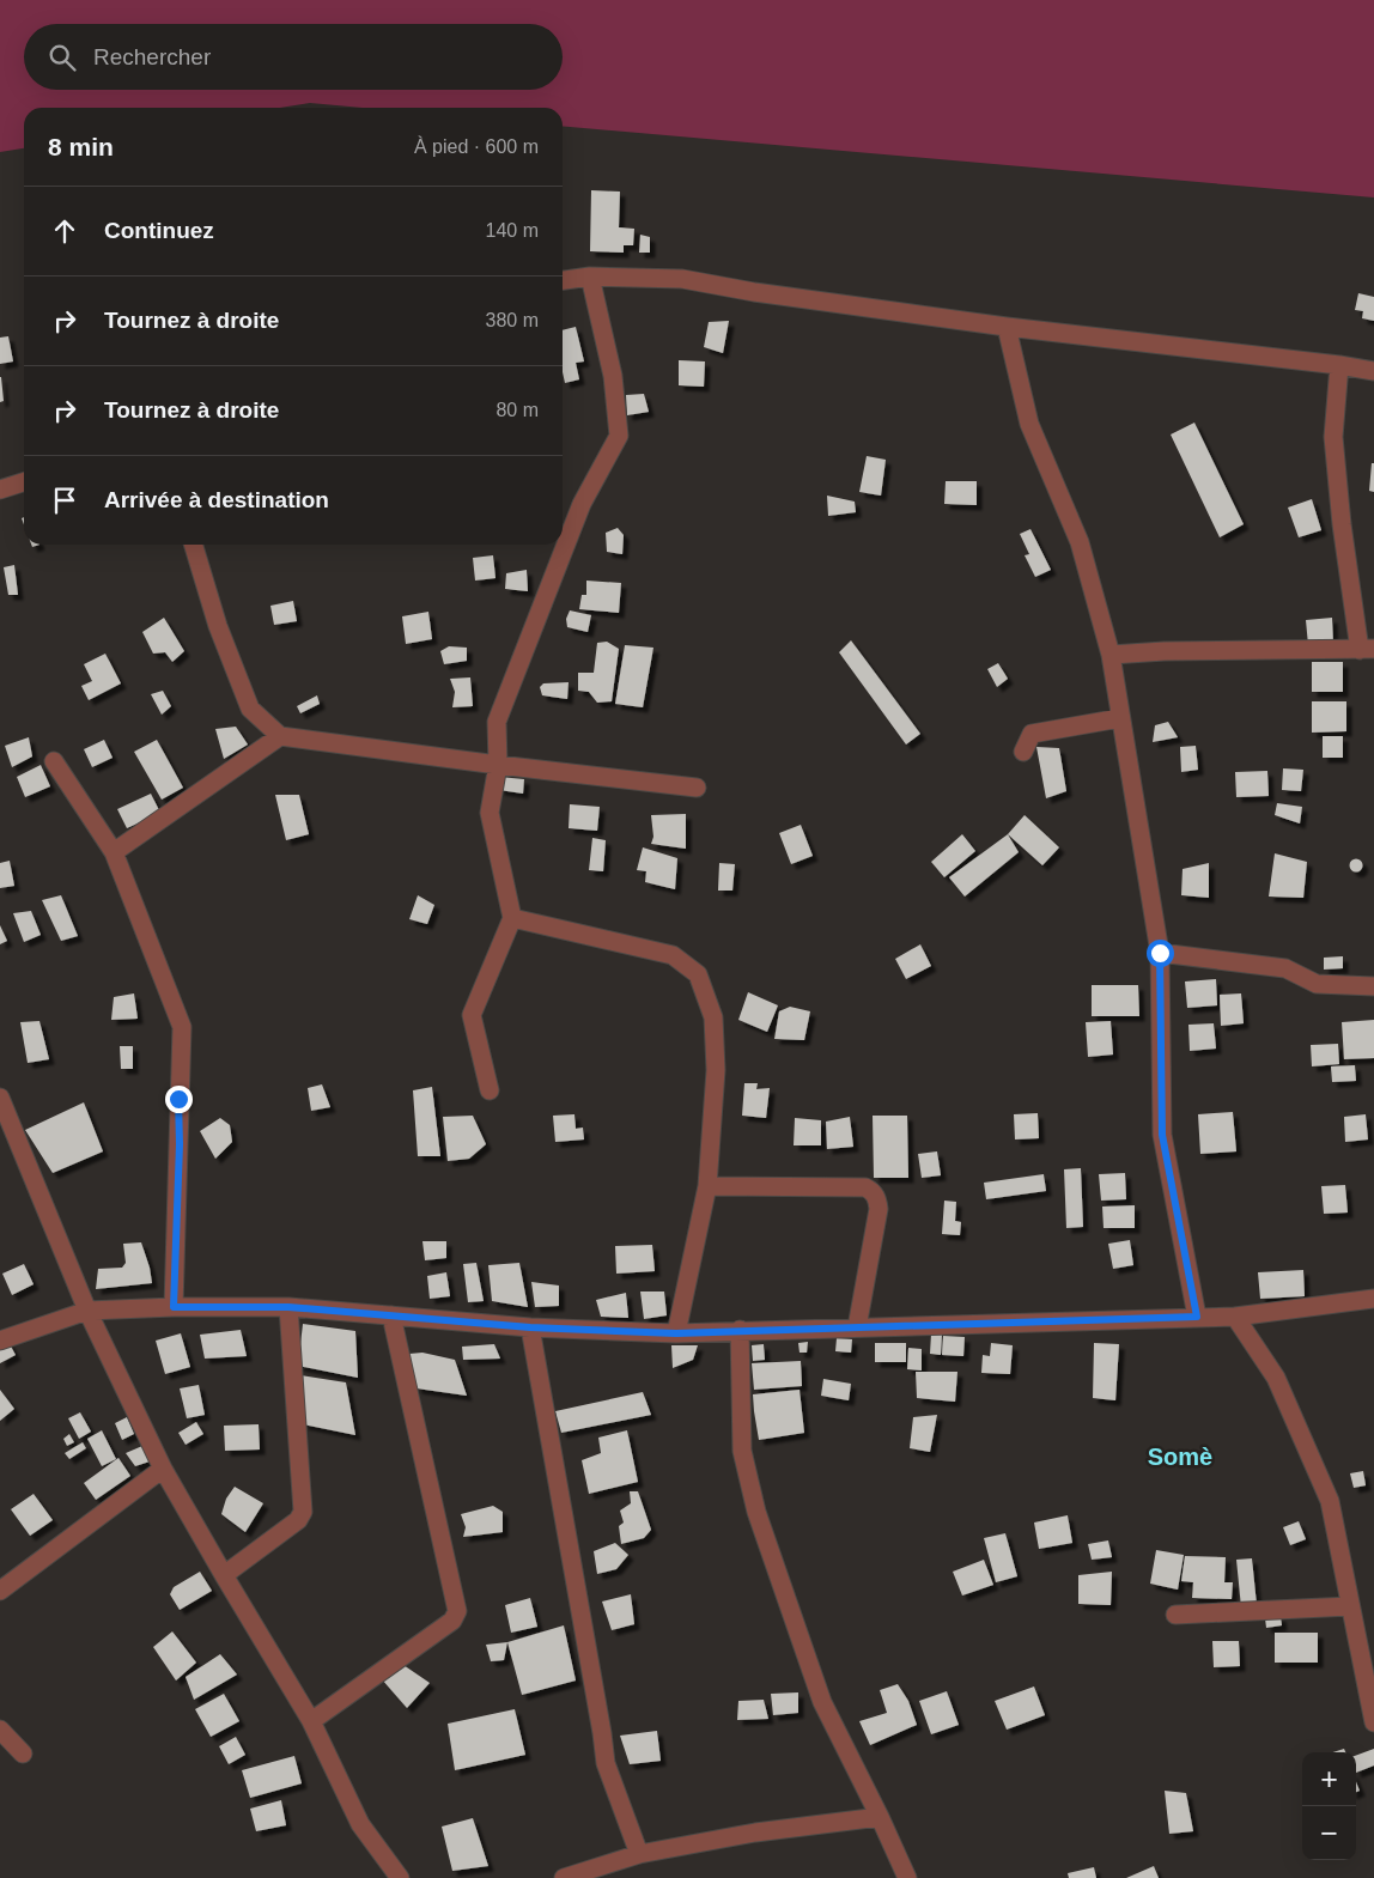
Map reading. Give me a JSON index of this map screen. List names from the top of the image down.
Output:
{
  "districts": ["Somè"],
  "page": {
    "search": "Rechercher",
    "heading": ["8 min", "À pied · 600 m"],
    "list": [
      ["Continuez", "140 m"],
      ["Tournez à droite", "380 m"],
      ["Tournez à droite", "80 m"],
      "Arrivée à destination"
    ],
    "map_buttons": ["+", "−"]
  }
}
